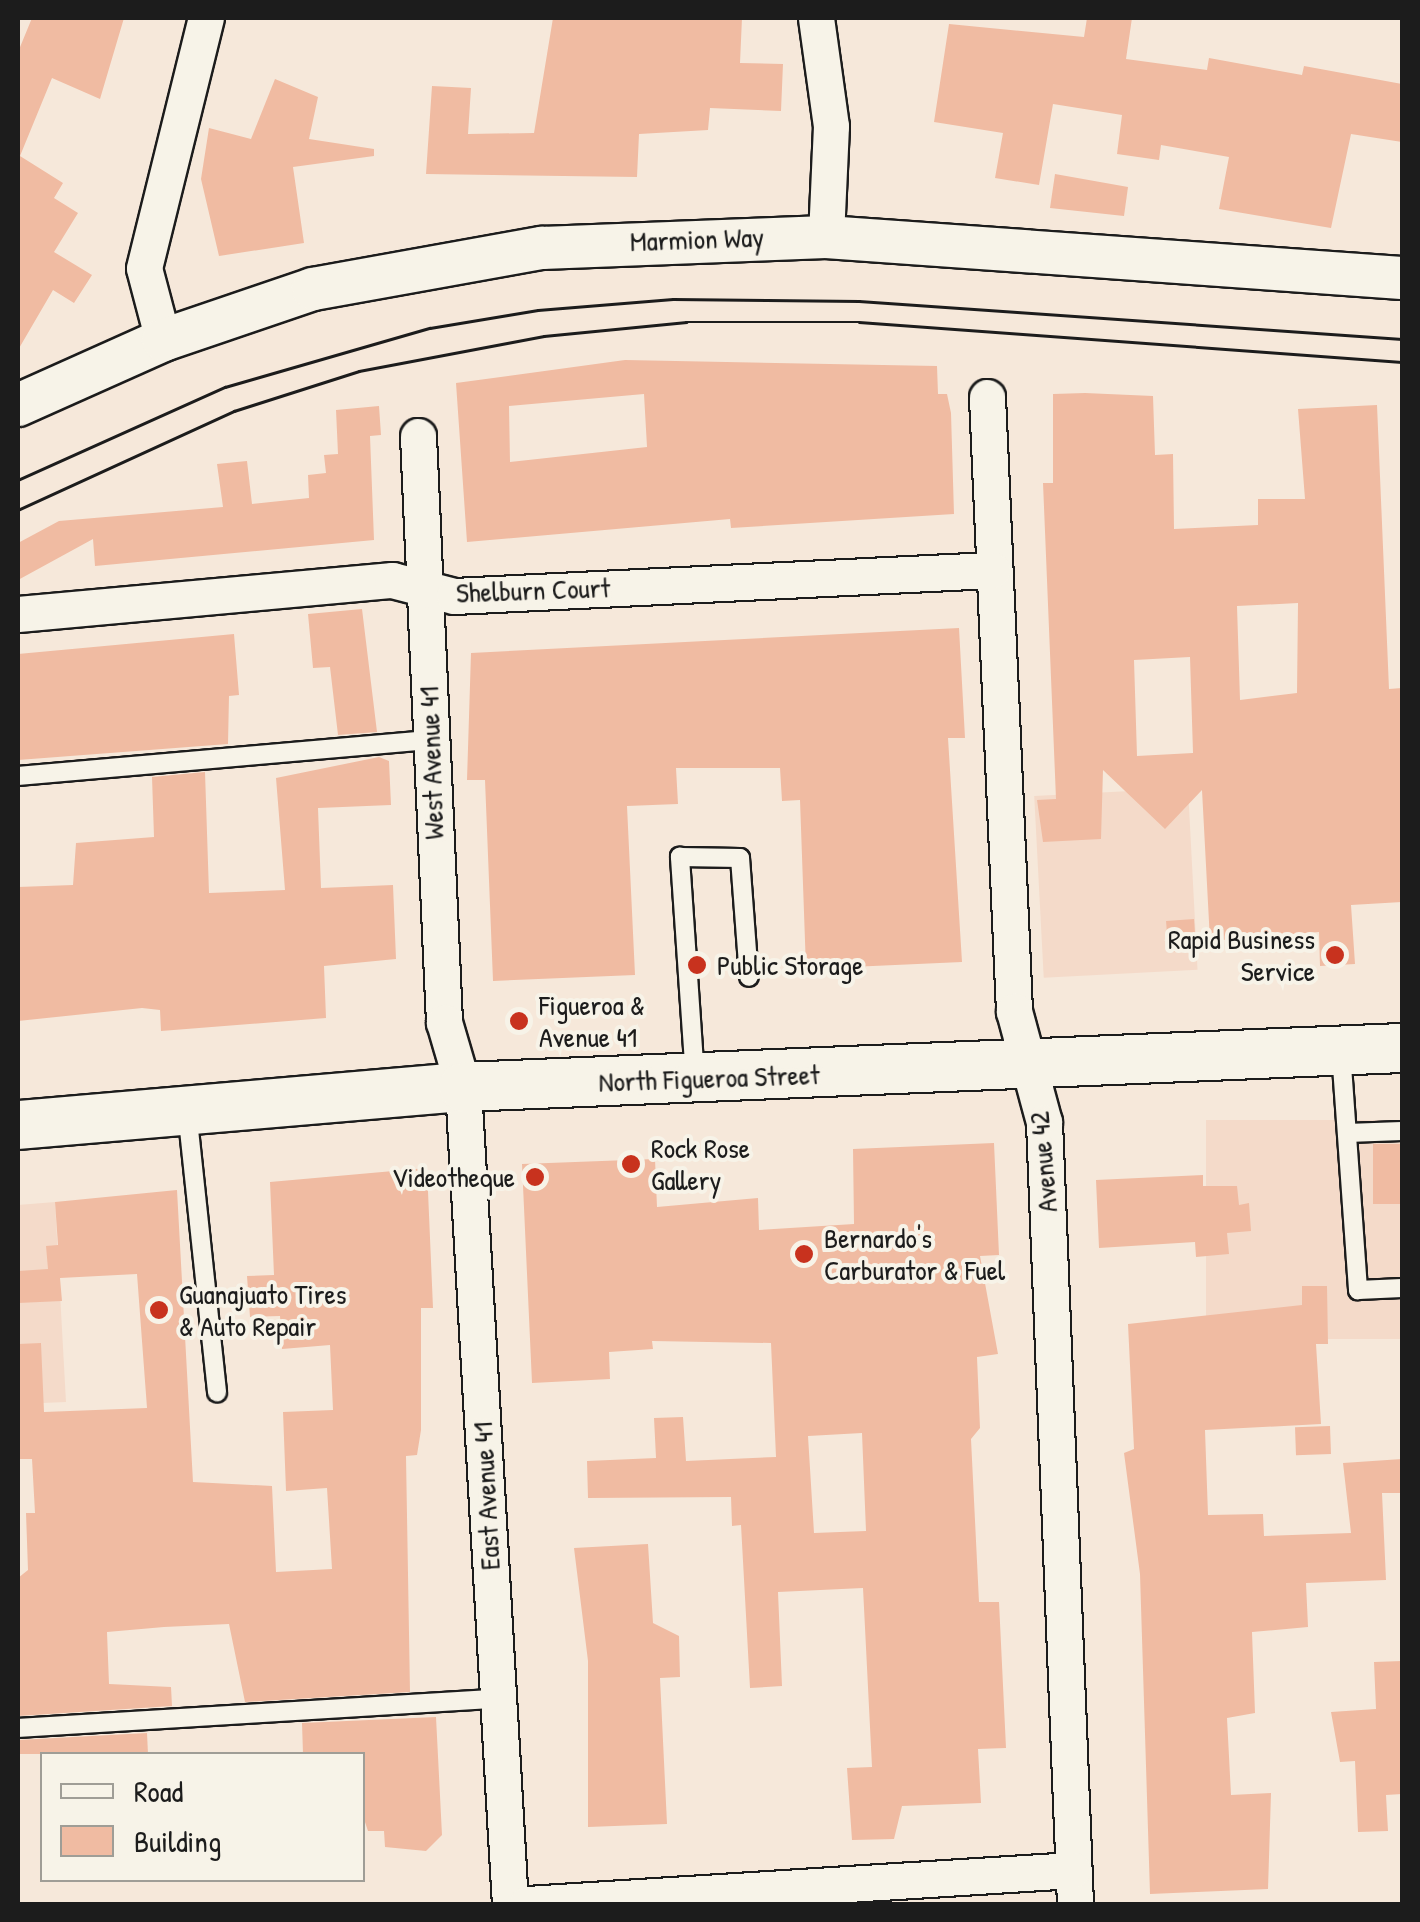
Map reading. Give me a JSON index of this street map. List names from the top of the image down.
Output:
{
  "streets": {
    "main road": ["North Figueroa Street"],
    "street": [
      "Marmion Way",
      "Shelburn Court",
      "West Avenue 41",
      "Avenue 42",
      "East Avenue 41"
    ]
  },
  "crossings": [
    ["Shelburn Court", "West Avenue 41"],
    ["Shelburn Court", "Avenue 42"],
    ["West Avenue 41", "North Figueroa Street"],
    ["West Avenue 41", "East Avenue 41"],
    ["North Figueroa Street", "Avenue 42"],
    ["North Figueroa Street", "East Avenue 41"]
  ],
  "places": [
    "Rapid Business Service",
    "Public Storage",
    "Figueroa & Avenue 41",
    "Rock Rose Gallery",
    "Videotheque",
    "Bernardo's Carburator & Fuel",
    "Guanajuato Tires & Auto Repair"
  ],
  "legend": ["Road", "Building"]
}
